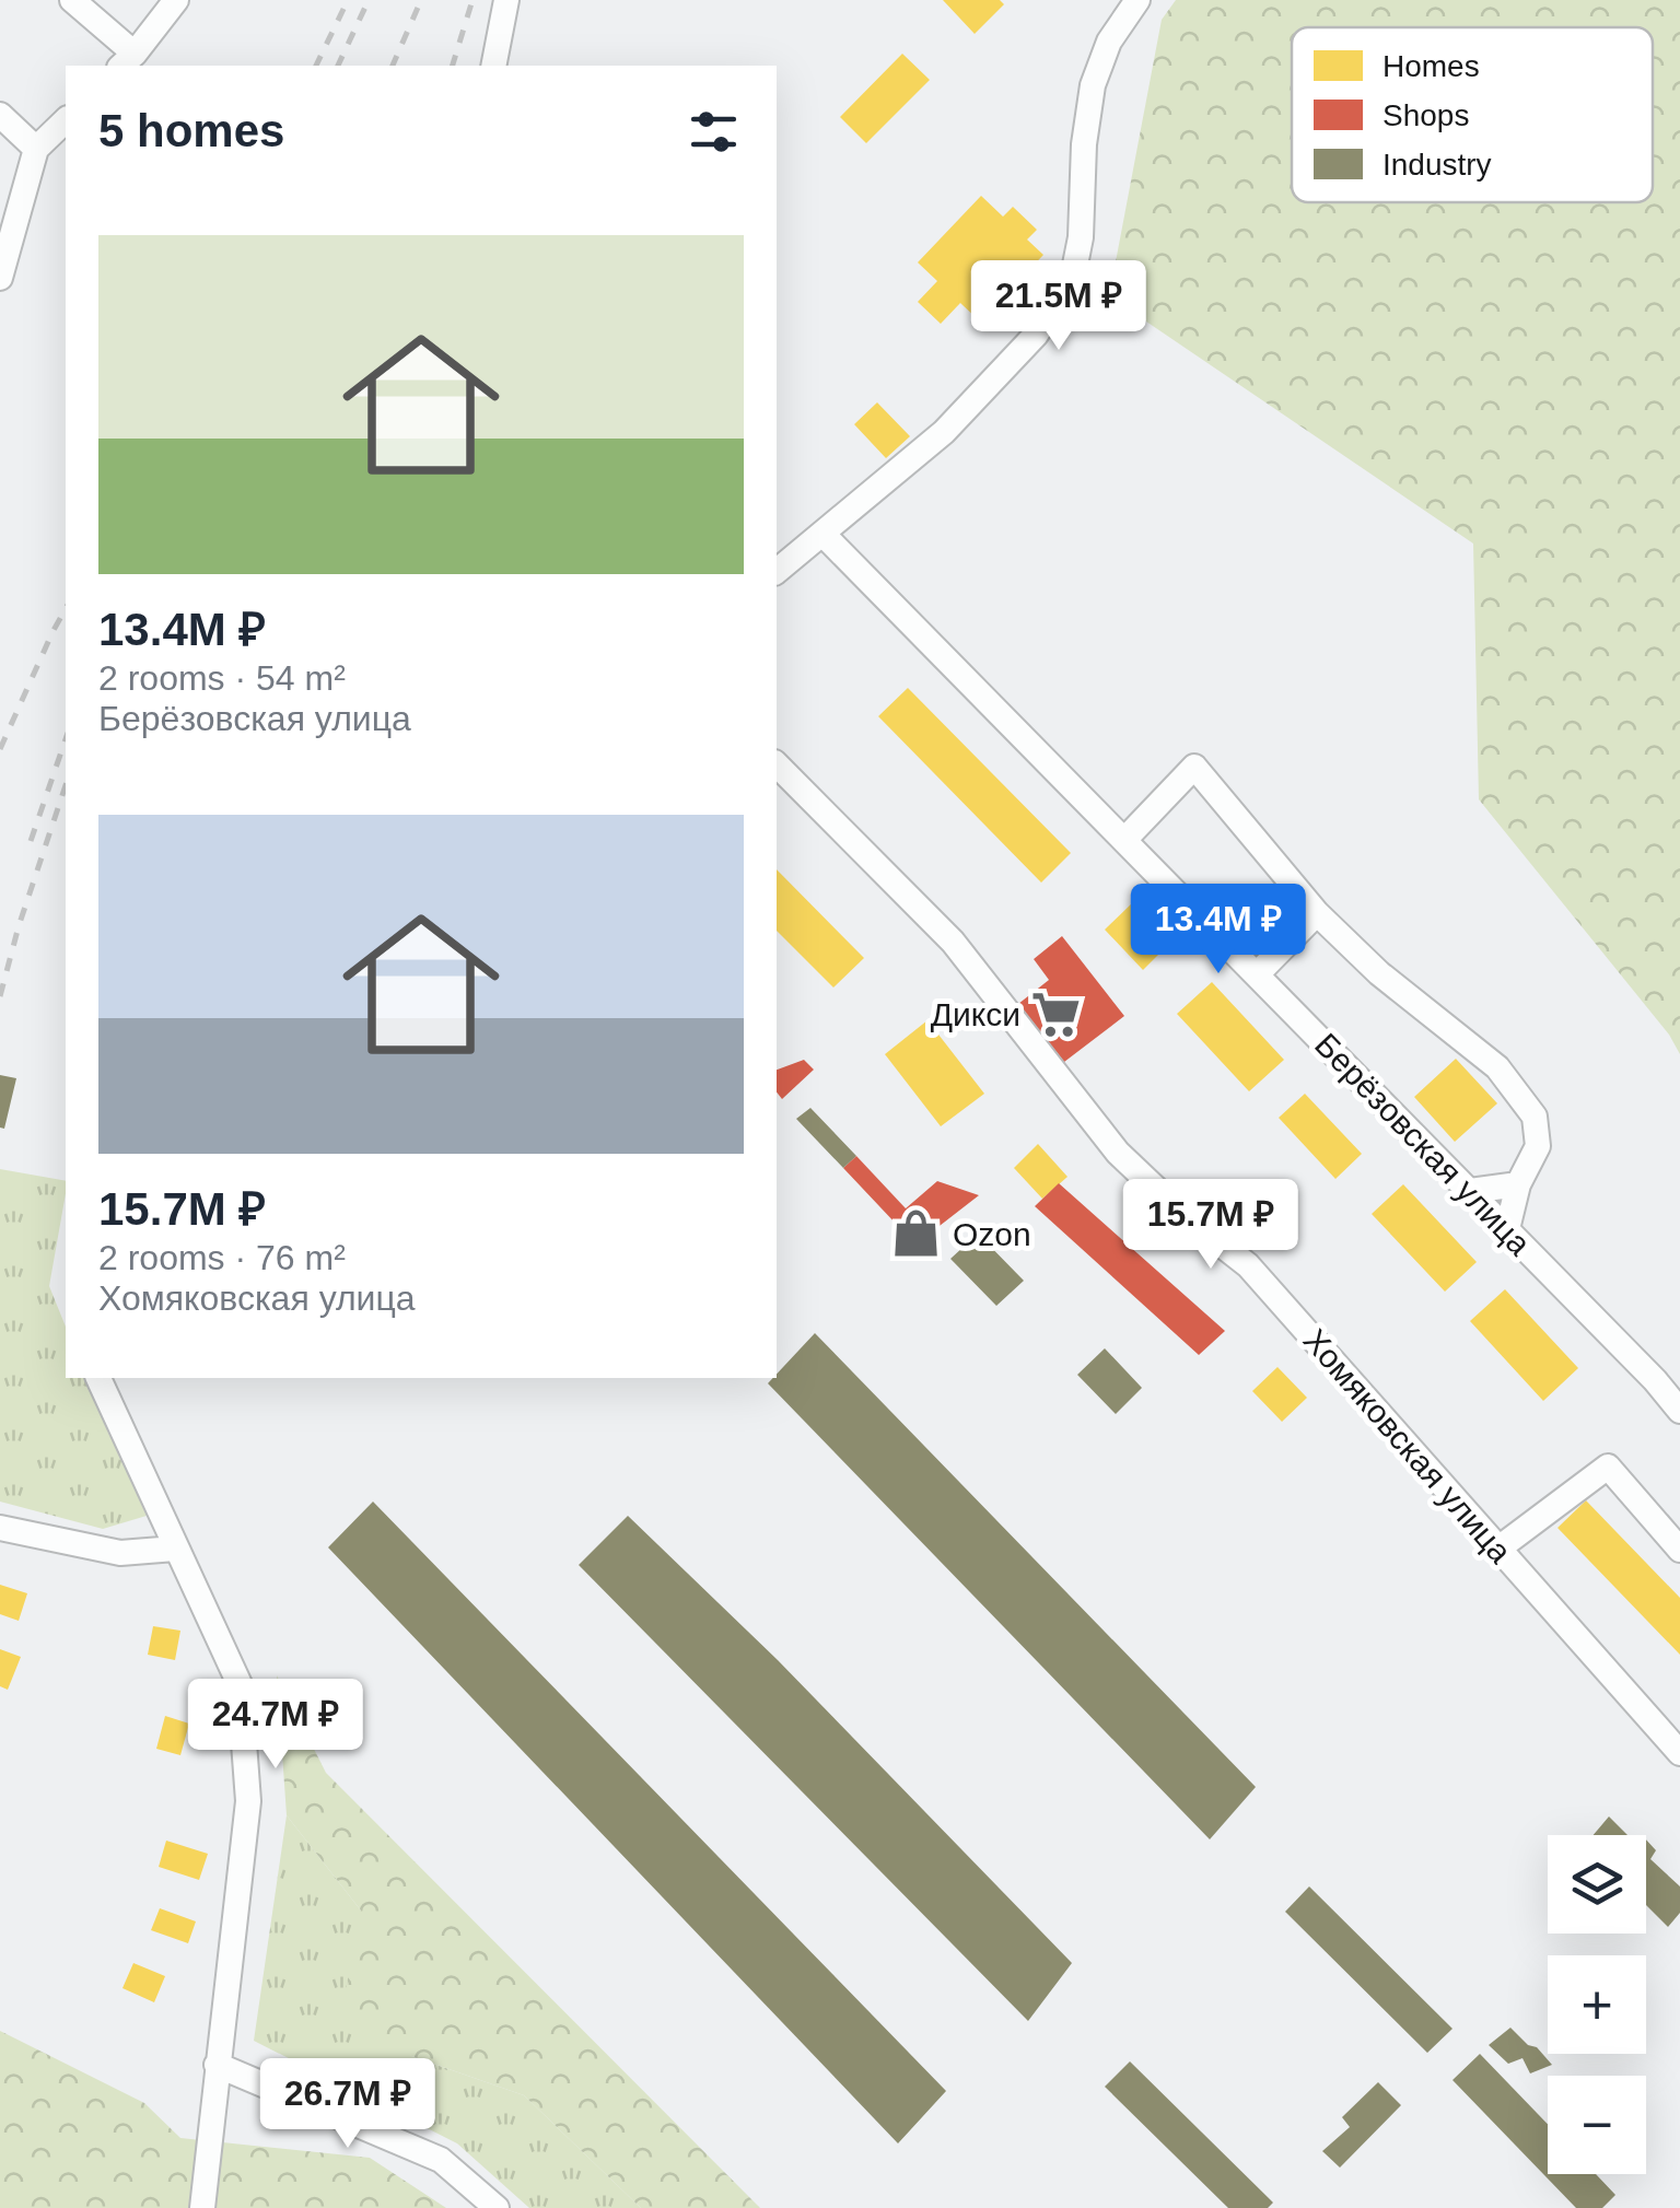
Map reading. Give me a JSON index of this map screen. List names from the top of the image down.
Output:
{
  "streets": {
    "street": ["Берёзовская улица", "Хомяковская улица"]
  },
  "places": {
    "supermarket": ["Дикси"],
    "shop": ["Ozon"]
  },
  "legend": ["Homes", "Shops", "Industry"],
  "page": {
    "heading": "5 homes",
    "list": [
      {
        "name": "13.4M ₽",
        "note": "2 rooms · 54 m² · Берёзовская улица"
      },
      {
        "name": "15.7M ₽",
        "note": "2 rooms · 76 m² · Хомяковская улица"
      }
    ],
    "price": [
      "21.5M ₽",
      "13.4M ₽",
      "15.7M ₽",
      "24.7M ₽",
      "26.7M ₽"
    ],
    "map_buttons": ["+", "−"]
  }
}
